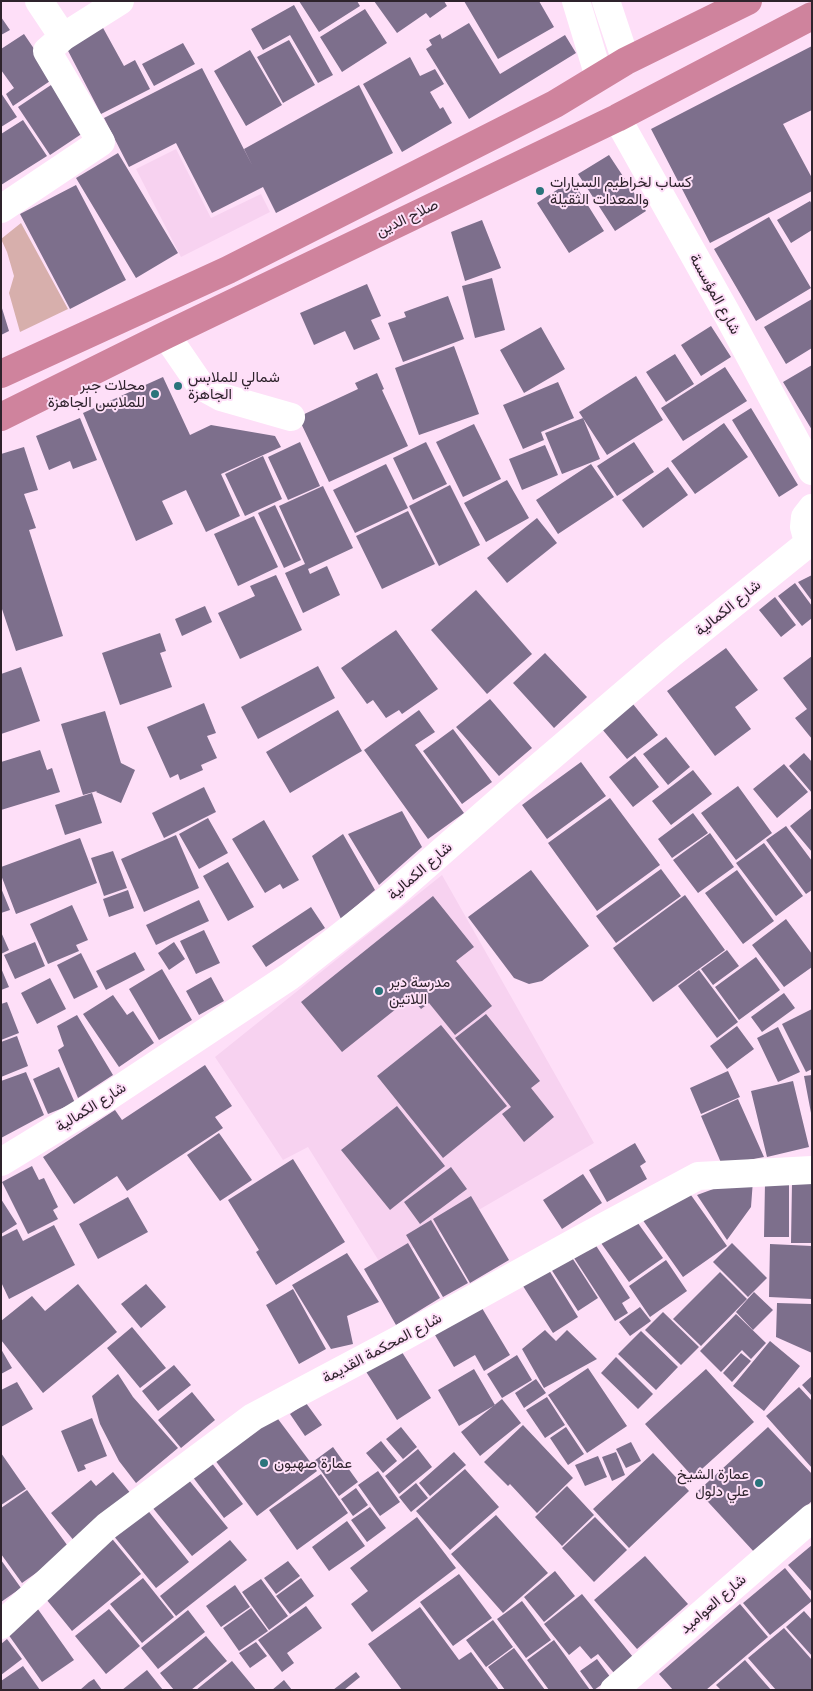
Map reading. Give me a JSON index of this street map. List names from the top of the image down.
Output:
{
  "streets": {
    "highway": ["صلاح الدين"],
    "street": [
      "شارع المؤسسة",
      "شارع الكمالية",
      "شارع المحكمة القديمة",
      "شارع العواميد"
    ]
  },
  "crossings": [
    ["صلاح الدين", "شارع المؤسسة"]
  ],
  "places": [
    "كساب لخراطيم السيارات والمعدات الثقيلة",
    "شمالي للملابس الجاهزة",
    "محلات جبر للملابس الجاهزة",
    "مدرسة دير اللاتين",
    "عمارة صهيون",
    "عمارة الشيخ علي دلول"
  ]
}
